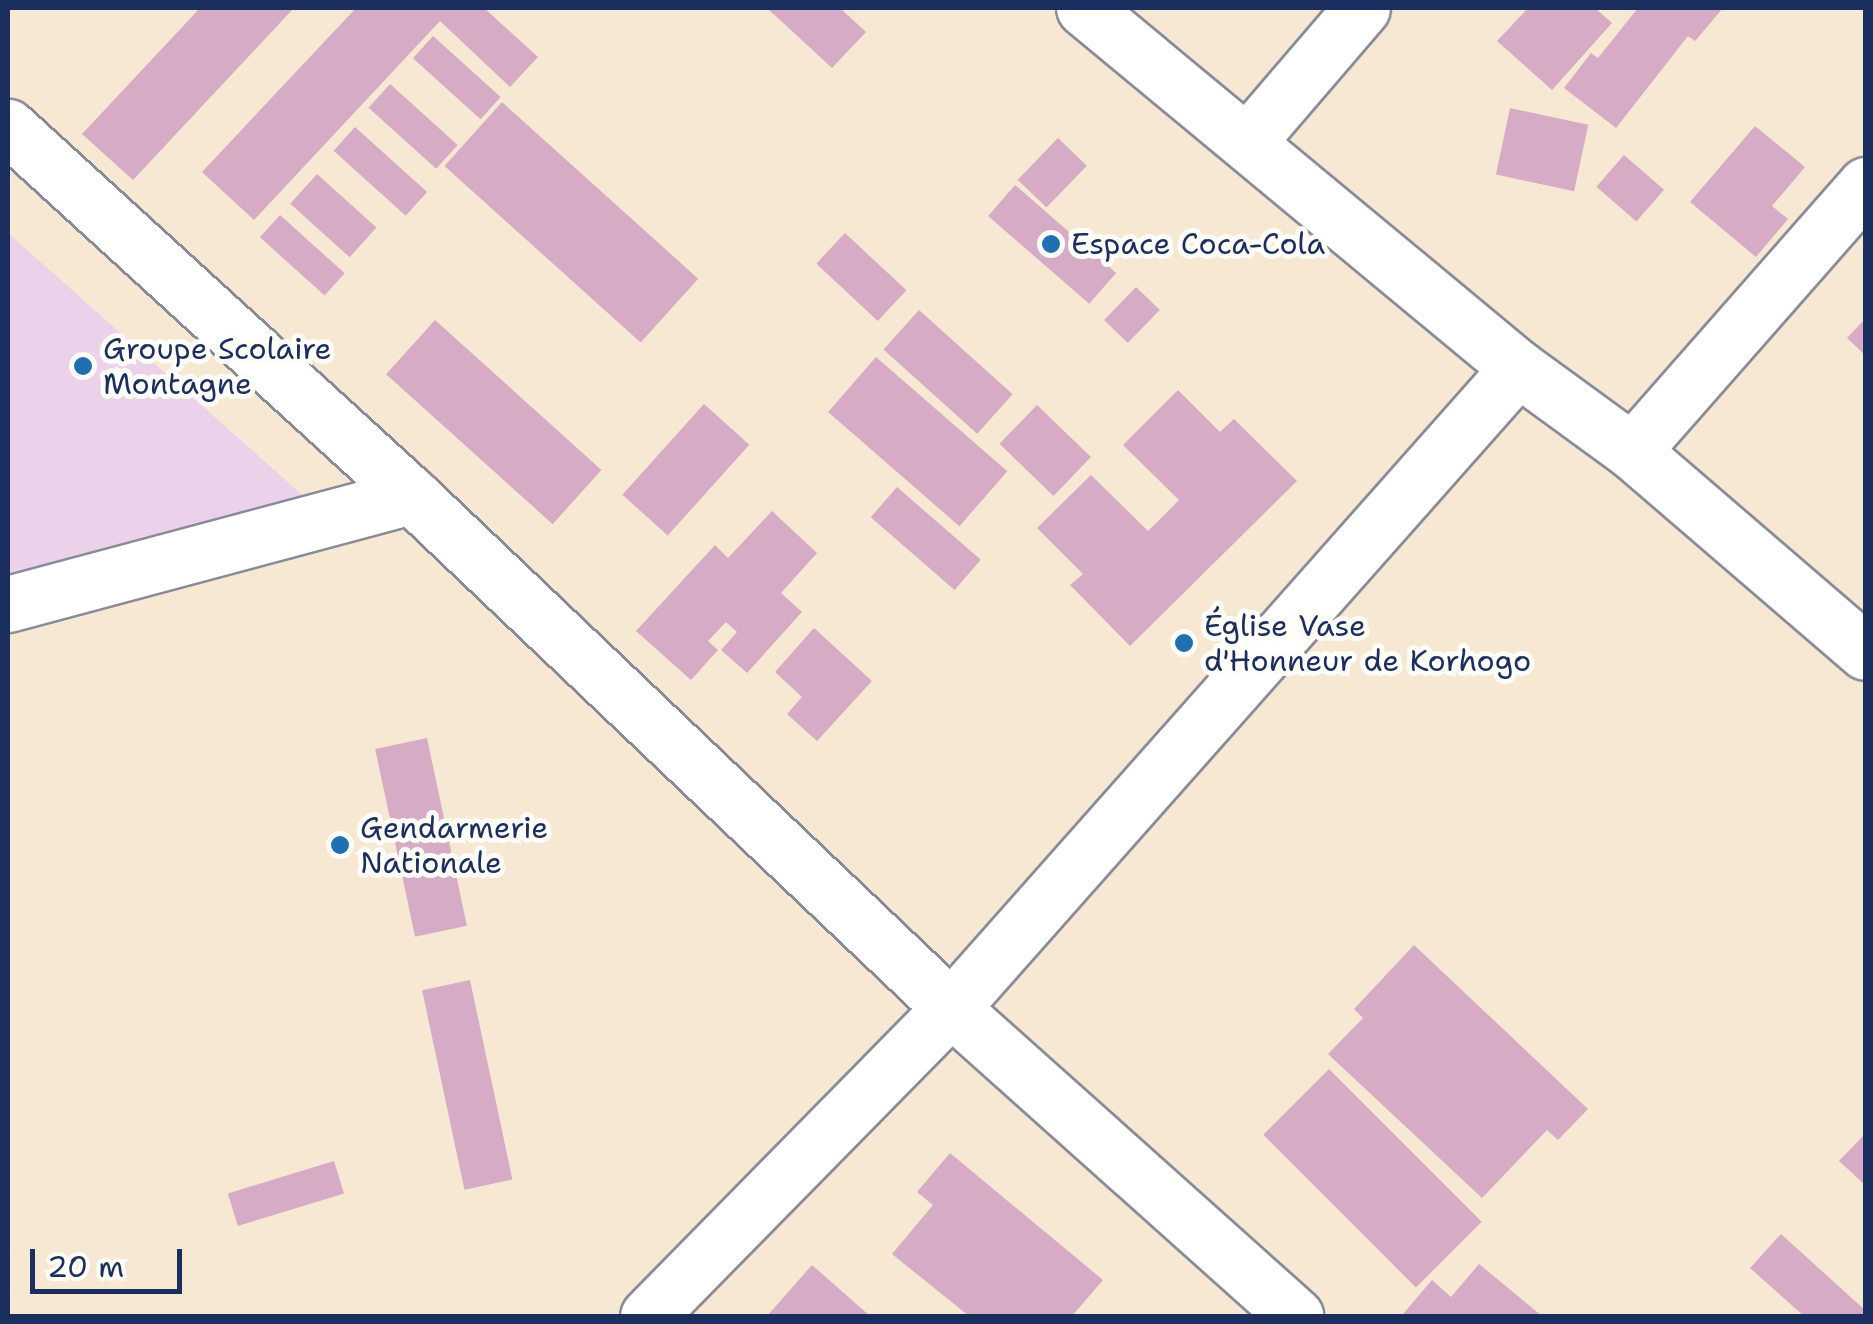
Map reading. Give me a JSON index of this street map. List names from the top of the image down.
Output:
{
  "places": [
    "Espace Coca-Cola",
    "Groupe Scolaire Montagne",
    "Église Vase d'Honneur de Korhogo",
    "Gendarmerie Nationale"
  ],
  "scale_bar": "20 m"
}
